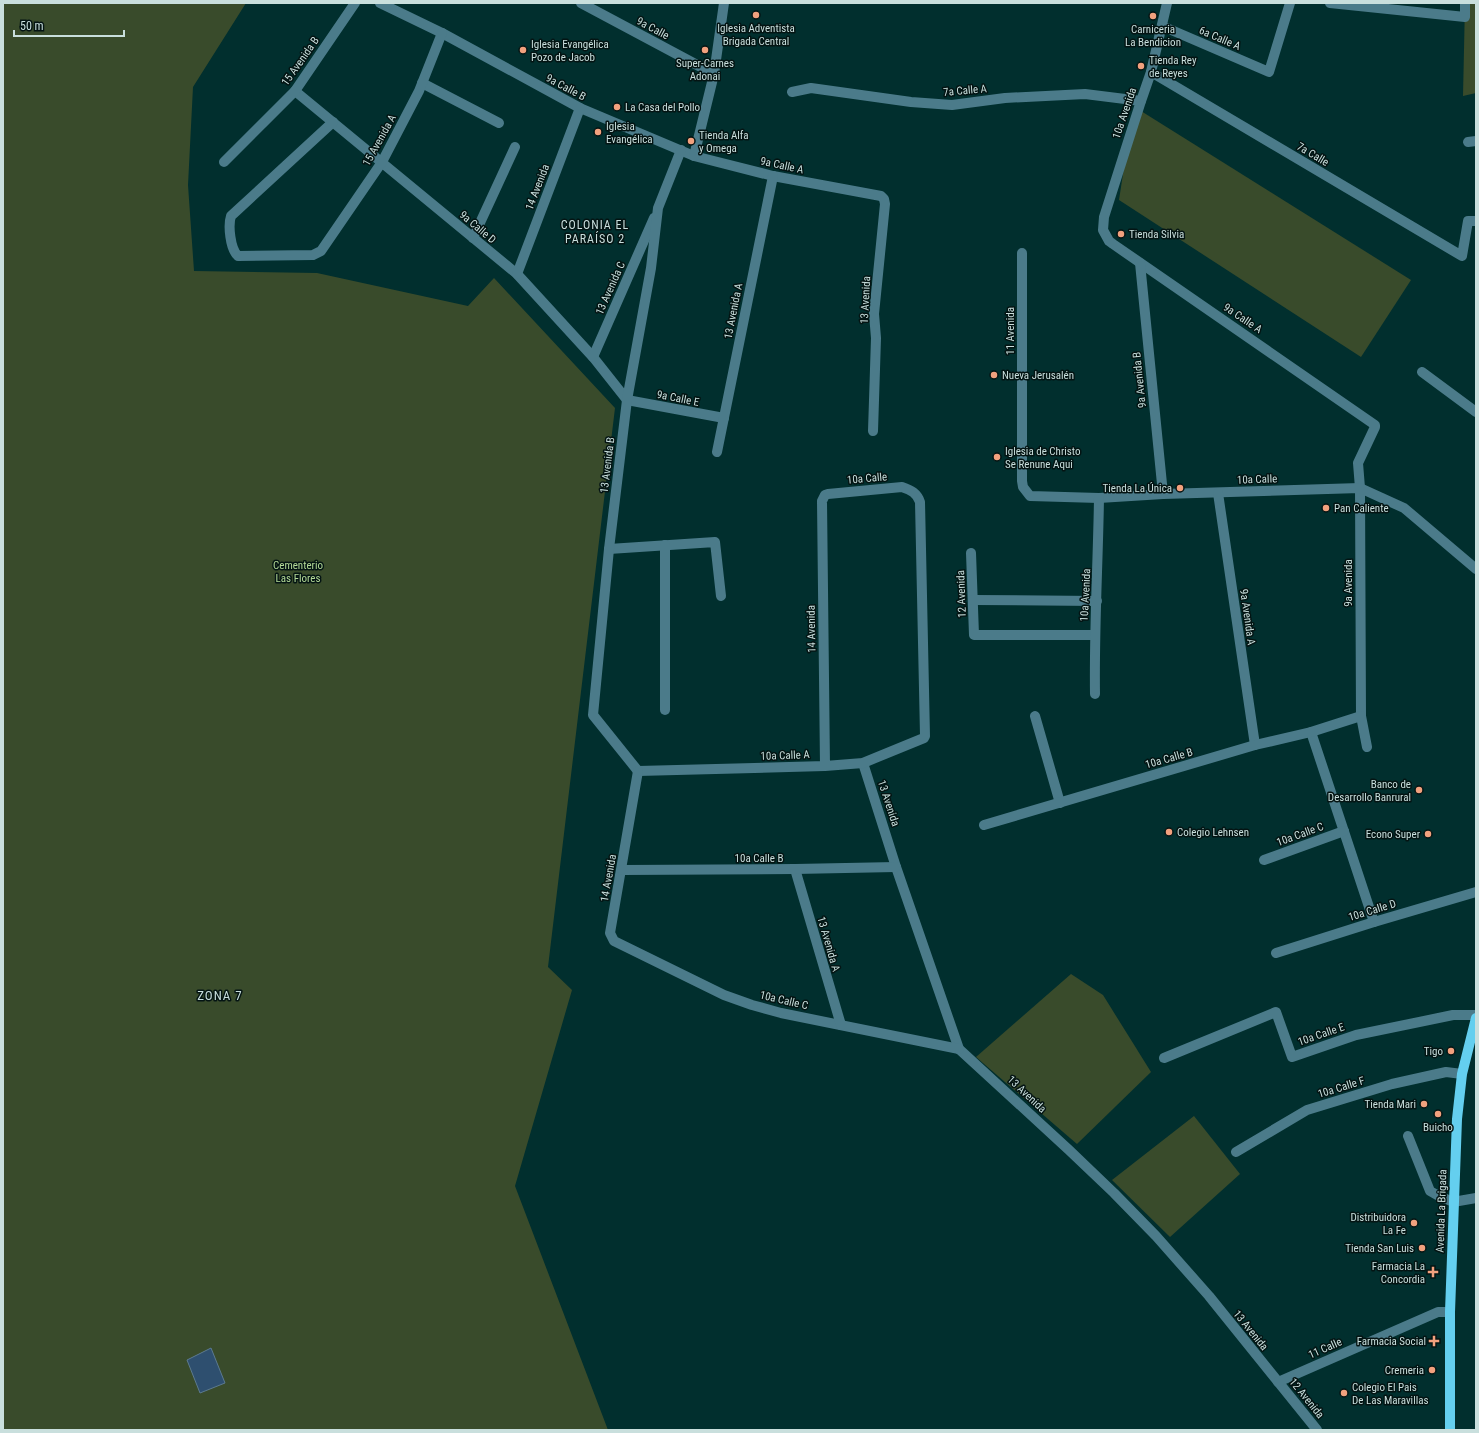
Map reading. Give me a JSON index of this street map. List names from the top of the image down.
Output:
{
  "streets": {
    "main road": ["Avenida La Brigada"],
    "street": [
      "9a Calle",
      "6a Calle A",
      "15 Avenida B",
      "9a Calle B",
      "7a Calle A",
      "10a Avenida",
      "15 Avenida A",
      "7a Calle",
      "9a Calle A",
      "14 Avenida",
      "9a Calle D",
      "13 Avenida C",
      "13 Avenida",
      "13 Avenida A",
      "11 Avenida",
      "9a Avenida B",
      "9a Calle E",
      "13 Avenida B",
      "10a Calle",
      "9a Avenida",
      "12 Avenida",
      "9a Avenida A",
      "10a Calle A",
      "10a Calle B",
      "10a Calle C",
      "10a Calle D",
      "10a Calle E",
      "10a Calle F",
      "11 Calle"
    ]
  },
  "crossings": [
    ["6a Calle A", "10a Avenida"],
    ["15 Avenida B", "9a Calle D"],
    ["9a Calle B", "15 Avenida A"],
    ["9a Calle B", "9a Calle A"],
    ["9a Calle B", "14 Avenida"],
    ["9a Calle B", "13 Avenida B"],
    ["7a Calle A", "10a Avenida"],
    ["10a Avenida", "7a Calle"],
    ["10a Avenida", "9a Calle A"],
    ["10a Avenida", "10a Calle"],
    ["10a Avenida", "12 Avenida"],
    ["15 Avenida A", "9a Calle D"],
    ["9a Calle A", "13 Avenida"],
    ["9a Calle A", "13 Avenida A"],
    ["9a Calle A", "9a Avenida B"],
    ["9a Calle A", "13 Avenida B"],
    ["9a Calle A", "9a Avenida"],
    ["14 Avenida", "9a Calle D"],
    ["14 Avenida", "13 Avenida B"],
    ["14 Avenida", "10a Calle"],
    ["14 Avenida", "10a Calle A"],
    ["14 Avenida", "10a Calle B"],
    ["14 Avenida", "10a Calle C"],
    ["9a Calle D", "13 Avenida C"],
    ["9a Calle D", "9a Calle E"],
    ["9a Calle D", "13 Avenida B"],
    ["13 Avenida C", "13 Avenida B"],
    ["13 Avenida", "12 Avenida"],
    ["13 Avenida", "10a Calle A"],
    ["13 Avenida", "10a Calle B"],
    ["13 Avenida", "10a Calle C"],
    ["13 Avenida", "11 Calle"],
    ["13 Avenida A", "9a Calle E"],
    ["13 Avenida A", "10a Calle B"],
    ["13 Avenida A", "10a Calle C"],
    ["11 Avenida", "10a Calle"],
    ["9a Avenida B", "10a Calle"],
    ["9a Calle E", "13 Avenida B"],
    ["13 Avenida B", "10a Calle A"],
    ["10a Calle", "9a Avenida"],
    ["10a Calle", "9a Avenida A"],
    ["10a Calle", "10a Calle A"],
    ["9a Avenida", "10a Calle B"],
    ["12 Avenida", "11 Calle"],
    ["9a Avenida A", "10a Calle B"],
    ["10a Calle F", "Avenida La Brigada"],
    ["Avenida La Brigada", "11 Calle"]
  ],
  "districts": ["COLONIA EL PARAÍSO 2", "ZONA 7"],
  "parks": ["Cementerio Las Flores"],
  "places": {
    "other": [
      "Iglesia Adventista Brigada Central",
      "Carniceria La Bendicion",
      "Iglesia Evangélica Pozo de Jacob",
      "Super-Carnes Adonai",
      "Tienda Rey de Reyes",
      "La Casa del Pollo",
      "Iglesia Evangélica",
      "Tienda Alfa y Omega",
      "Tienda Silvia",
      "Nueva Jerusalén",
      "Iglesia de Christo Se Renune Aqui",
      "Tienda La Única",
      "Pan Caliente",
      "Banco de Desarrollo Banrural",
      "Colegio Lehnsen",
      "Econo Super",
      "Tigo",
      "Tienda Mari",
      "Buicho",
      "Distribuidora La Fe",
      "Tienda San Luis",
      "Cremeria",
      "Colegio El Pais De Las Maravillas"
    ],
    "health": ["Farmacia La Concordia", "Farmacia Social"]
  },
  "scale_bar": "50 m"
}
